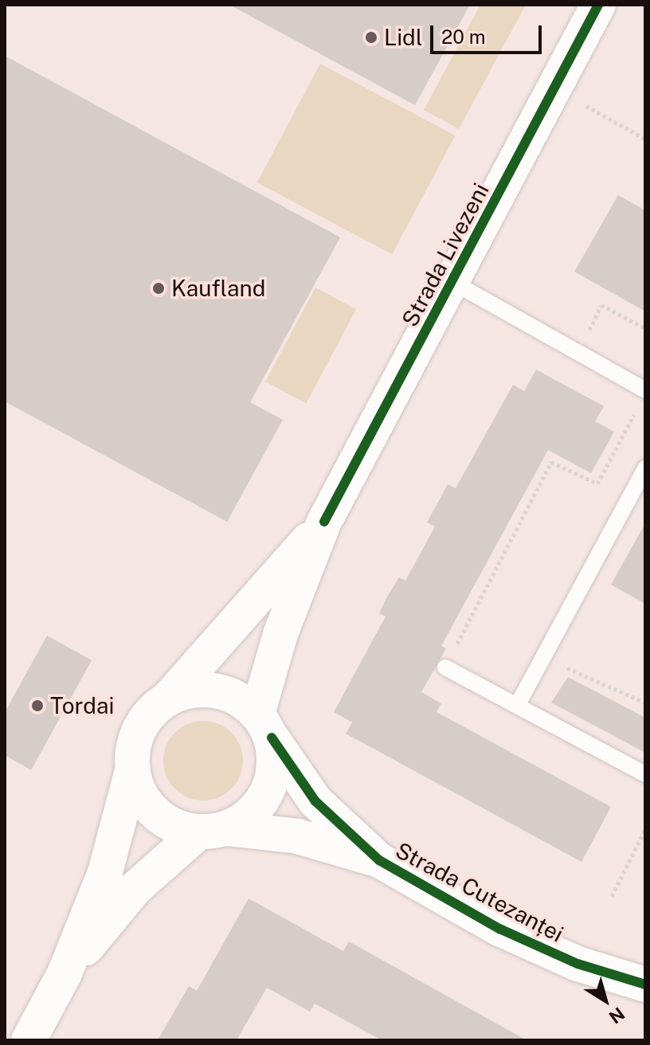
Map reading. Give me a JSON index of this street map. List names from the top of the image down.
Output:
{
  "streets": {
    "main road": ["Strada Livezeni", "Strada Cutezanței"]
  },
  "crossings": [
    ["Strada Livezeni", "Strada Cutezanței"]
  ],
  "places": ["Lidl", "Kaufland", "Tordai"],
  "scale_bar": "20 m",
  "north": "bottom right"
}
